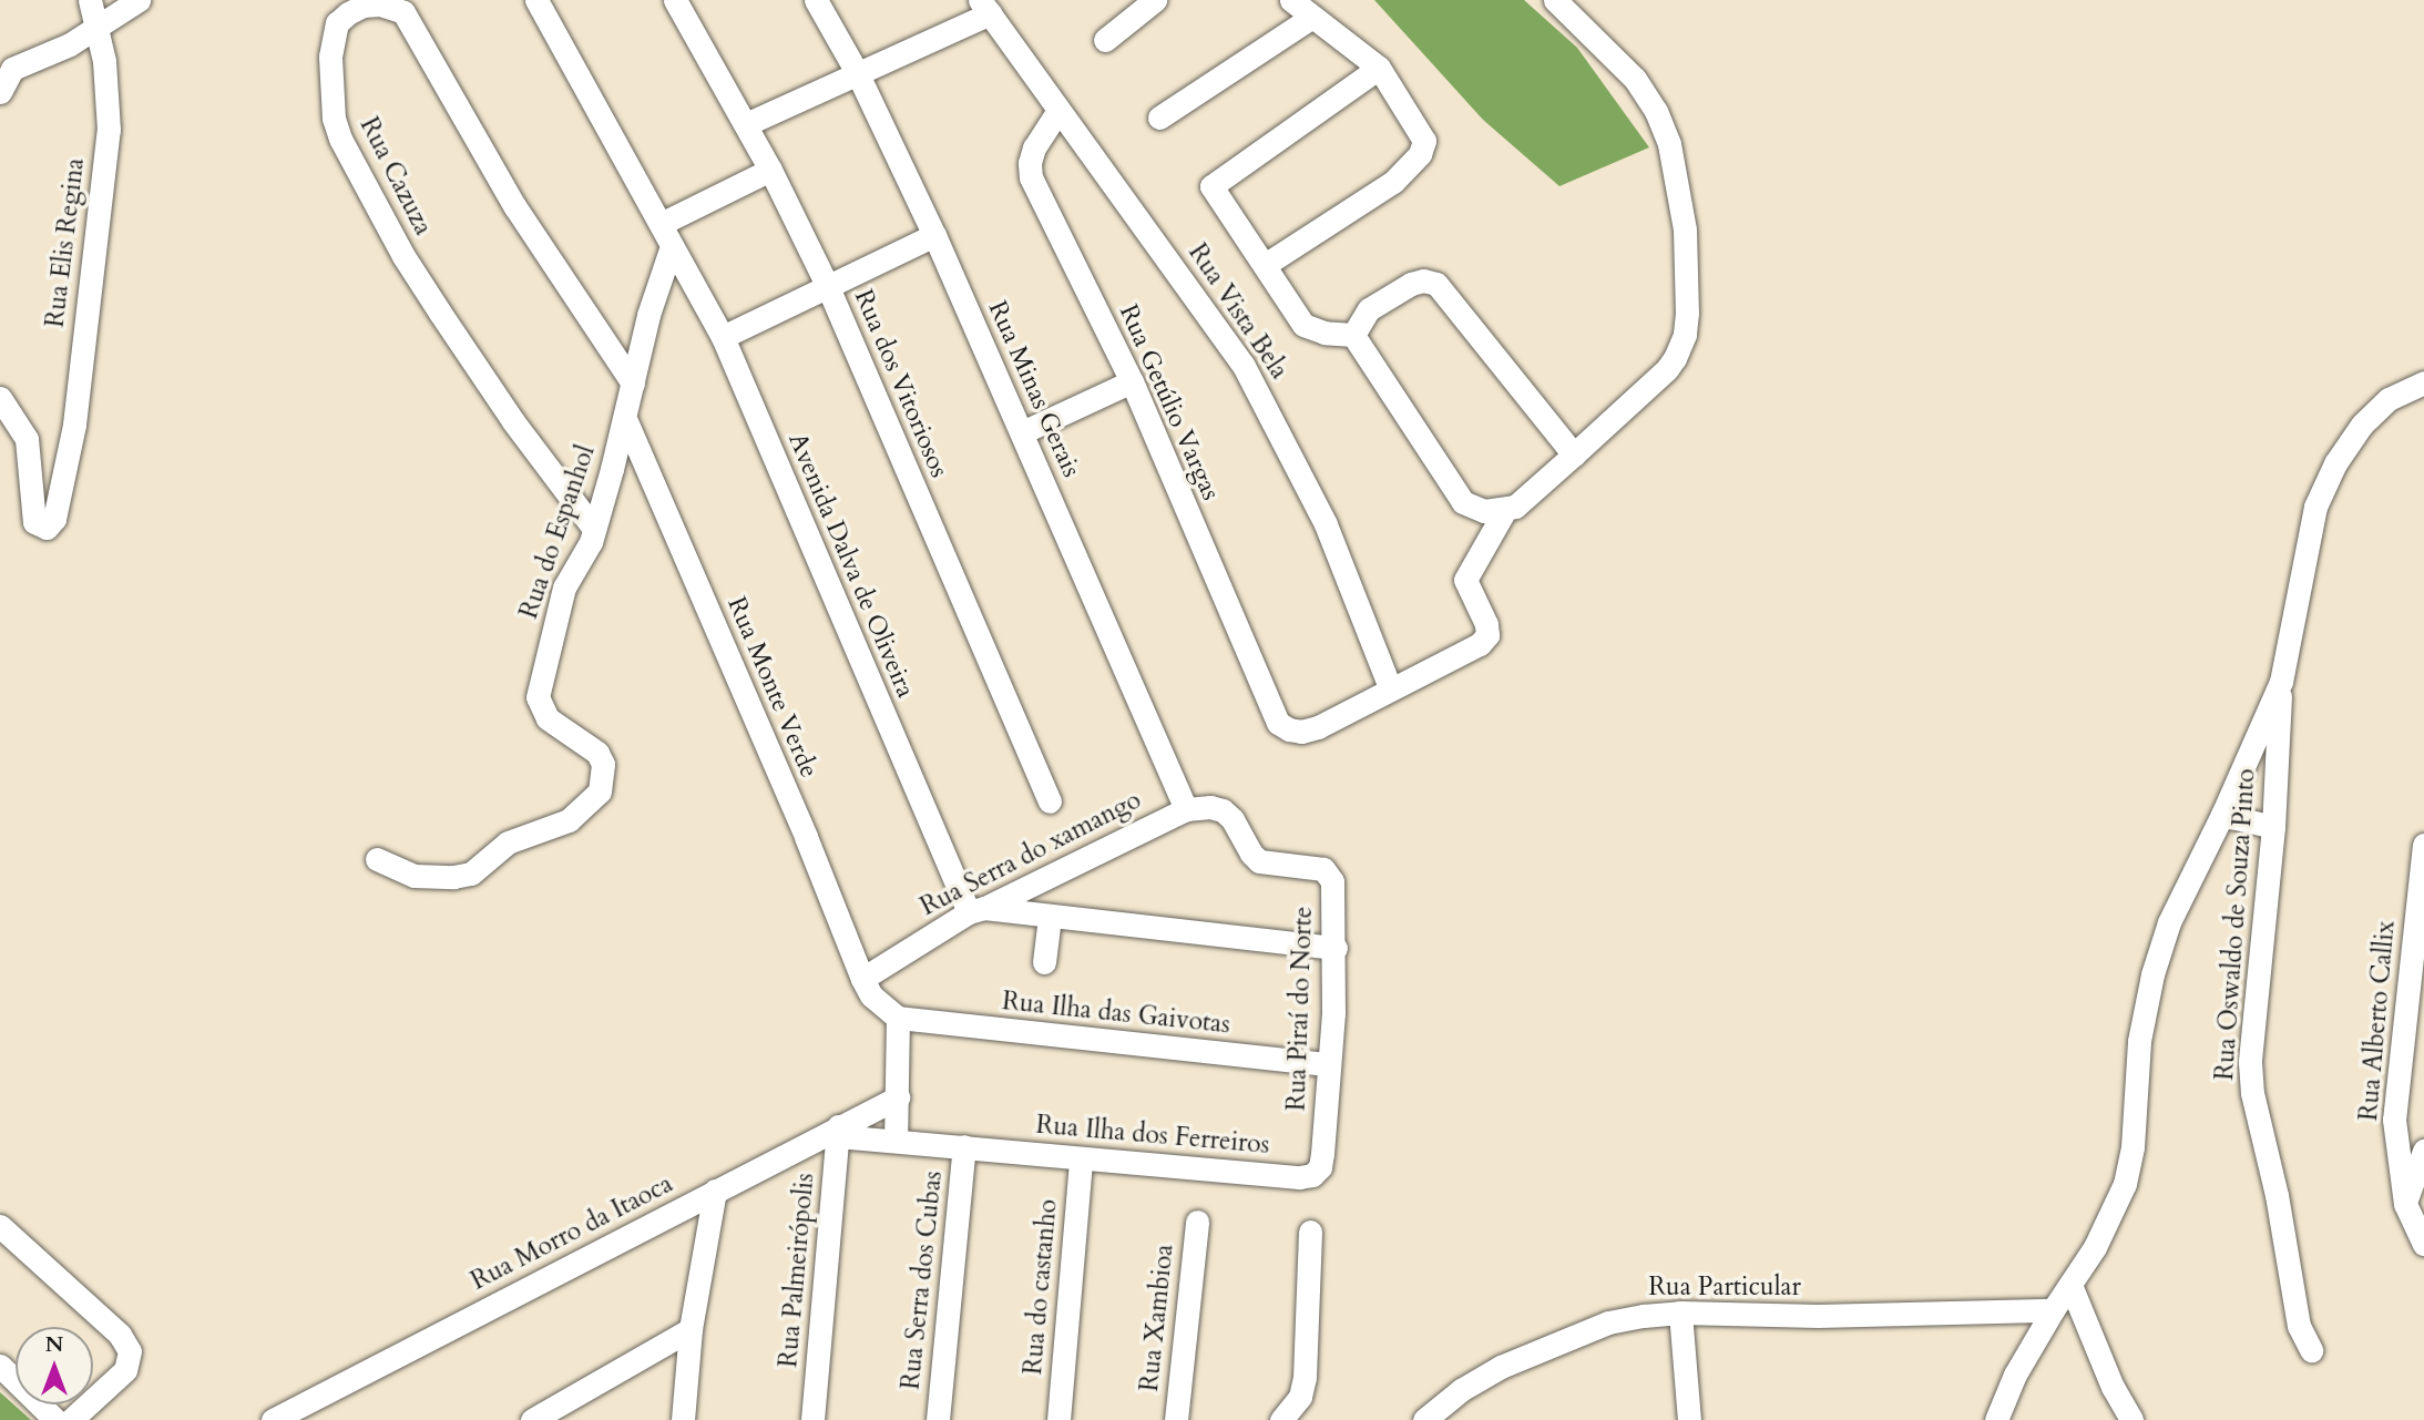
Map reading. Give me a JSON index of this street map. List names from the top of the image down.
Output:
{
  "streets": {
    "street": [
      "Rua Cazuza",
      "Rua Elis Regina",
      "Rua Vista Bela",
      "Rua dos Vitoriosos",
      "Rua Minas Gerais",
      "Rua Getúlio Vargas",
      "Rua do Espanhol",
      "Avenida Dalva de Oliveira",
      "Rua Monte Verde",
      "Rua Serra do xamango",
      "Rua Oswaldo de Souza Pinto",
      "Rua Piraí do Norte",
      "Rua Ilha das Gaivotas",
      "Rua Alberto Callix",
      "Rua Ilha dos Ferreiros",
      "Rua Morro da Itaoca",
      "Rua Palmeirópolis",
      "Rua Serra dos Cubas",
      "Rua do castanho",
      "Rua Particular",
      "Rua Xambioa"
    ]
  },
  "crossings": [
    ["Rua Cazuza", "Rua do Espanhol"],
    ["Rua Vista Bela", "Rua Getúlio Vargas"],
    ["Rua Minas Gerais", "Rua Serra do xamango"],
    ["Rua Minas Gerais", "Rua Piraí do Norte"],
    ["Rua do Espanhol", "Avenida Dalva de Oliveira"],
    ["Rua do Espanhol", "Rua Monte Verde"],
    ["Avenida Dalva de Oliveira", "Rua Serra do xamango"],
    ["Rua Monte Verde", "Rua Serra do xamango"],
    ["Rua Monte Verde", "Rua Ilha das Gaivotas"],
    ["Rua Serra do xamango", "Rua Piraí do Norte"],
    ["Rua Piraí do Norte", "Rua Ilha das Gaivotas"],
    ["Rua Piraí do Norte", "Rua Ilha dos Ferreiros"],
    ["Rua Ilha dos Ferreiros", "Rua Morro da Itaoca"],
    ["Rua Ilha dos Ferreiros", "Rua Palmeirópolis"],
    ["Rua Ilha dos Ferreiros", "Rua Serra dos Cubas"],
    ["Rua Ilha dos Ferreiros", "Rua do castanho"],
    ["Rua Morro da Itaoca", "Rua Palmeirópolis"]
  ],
  "north": "top"
}
